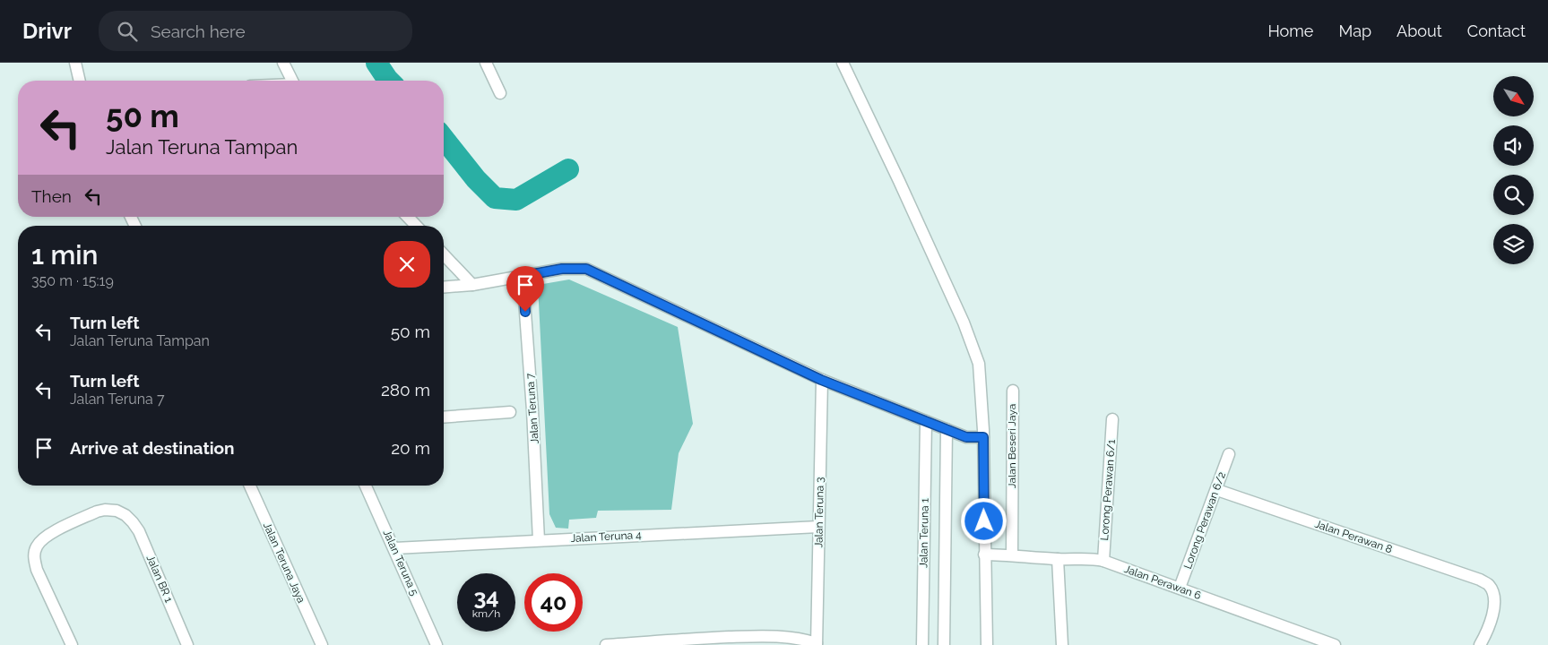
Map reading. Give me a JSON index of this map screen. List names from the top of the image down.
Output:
{
  "streets": {
    "street": [
      "Jalan Teruna 7",
      "Jalan Beseri Jaya",
      "Lorong Perawan 6/1",
      "Jalan Teruna 3",
      "Lorong Perawan 6/2",
      "Jalan Teruna 1",
      "Jalan Teruna 4",
      "Jalan Perawan 8",
      "Jalan Teruna Jaya",
      "Jalan Teruna 5",
      "Jalan BR 1",
      "Jalan Perawan 6"
    ]
  },
  "crossings": [
    ["Jalan Teruna 7", "Jalan Teruna 4"],
    ["Jalan Beseri Jaya", "Jalan Perawan 6"],
    ["Lorong Perawan 6/1", "Jalan Perawan 6"],
    ["Jalan Teruna 3", "Jalan Teruna 4"],
    ["Lorong Perawan 6/2", "Jalan Perawan 8"],
    ["Lorong Perawan 6/2", "Jalan Perawan 6"],
    ["Jalan Teruna 4", "Jalan Teruna 5"]
  ],
  "north": "bottom right",
  "page": {
    "header": "Drivr",
    "search": "Search here",
    "nav": [
      "Home",
      "Map",
      "About",
      "Contact"
    ],
    "turn": ["50 m", "Jalan Teruna Tampan"],
    "then": "Then",
    "heading": ["1 min", "350 m · 15:19"],
    "list": [
      {
        "name": "Turn left",
        "note": "Jalan Teruna Tampan",
        "value": "50 m"
      },
      {
        "name": "Turn left",
        "note": "Jalan Teruna 7",
        "value": "280 m"
      },
      {
        "name": "Arrive at destination",
        "value": "20 m"
      }
    ],
    "speed": "34 km/h",
    "limit": "40"
  }
}
